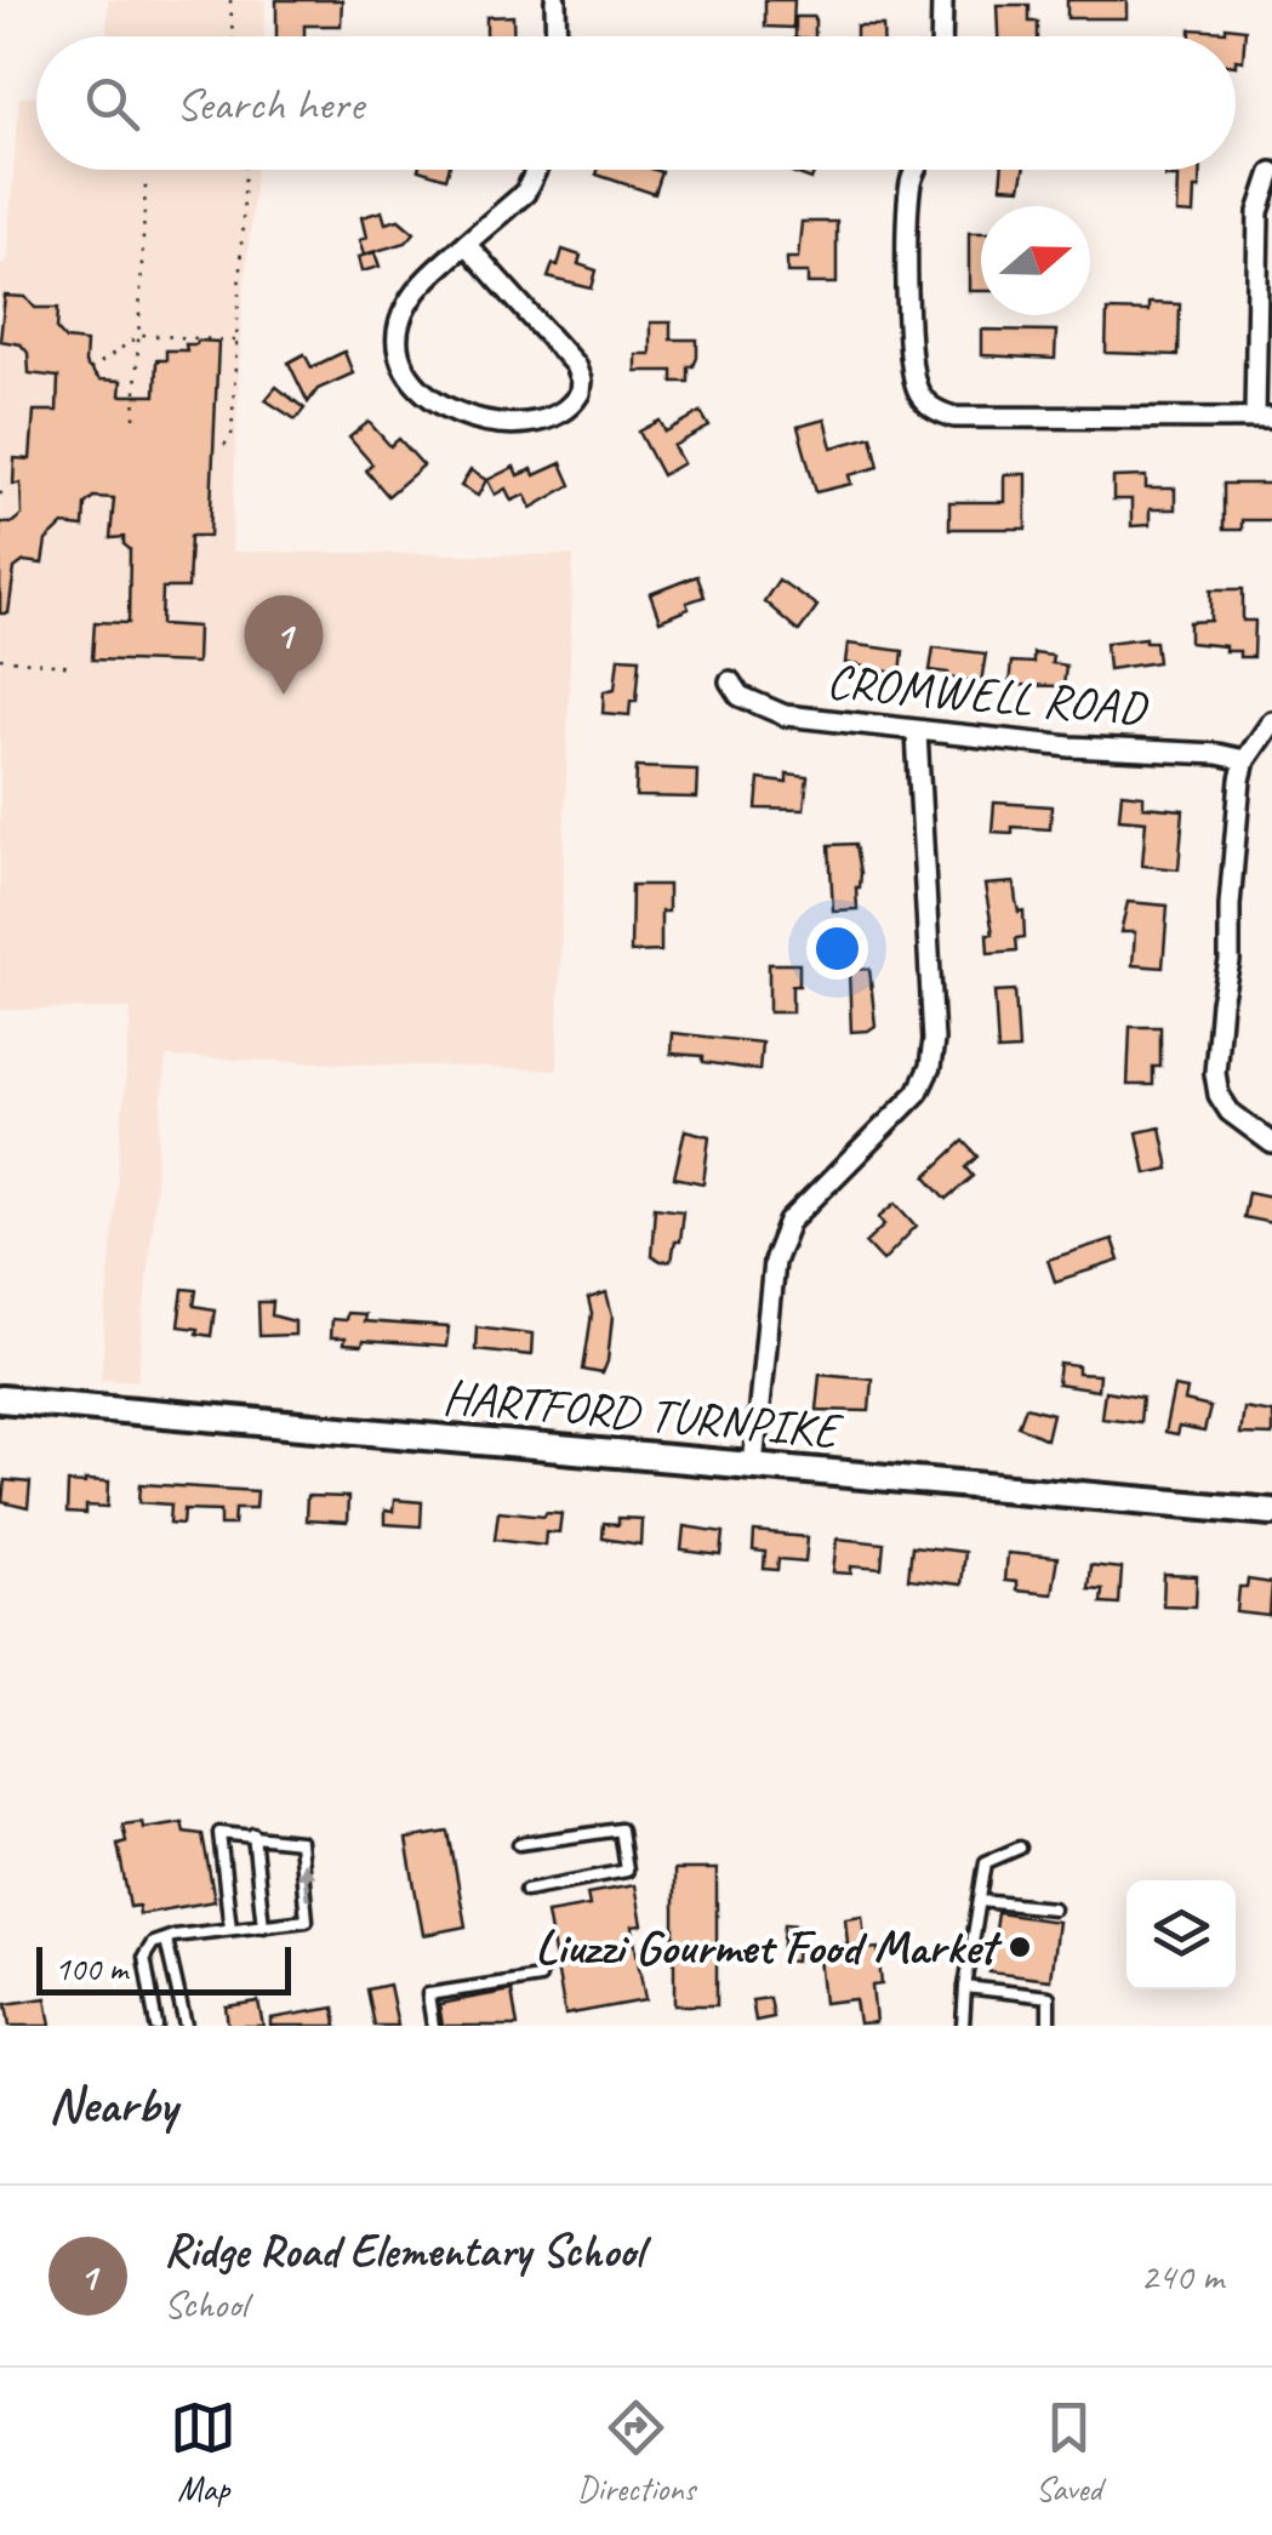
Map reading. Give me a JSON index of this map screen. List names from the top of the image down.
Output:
{
  "streets": {
    "main road": ["HARTFORD TURNPIKE"],
    "street": ["CROMWELL ROAD"]
  },
  "places": ["Liuzzi Gourmet Food Market"],
  "scale_bar": "100 m",
  "north": "right",
  "page": {
    "search": "Search here",
    "pins": "1",
    "scale": "100 m",
    "heading": "Nearby",
    "list": [
      {
        "mark": "1",
        "name": "Ridge Road Elementary School",
        "note": "School",
        "value": "240 m"
      }
    ],
    "nav": ["Map", "Directions", "Saved"]
  }
}
